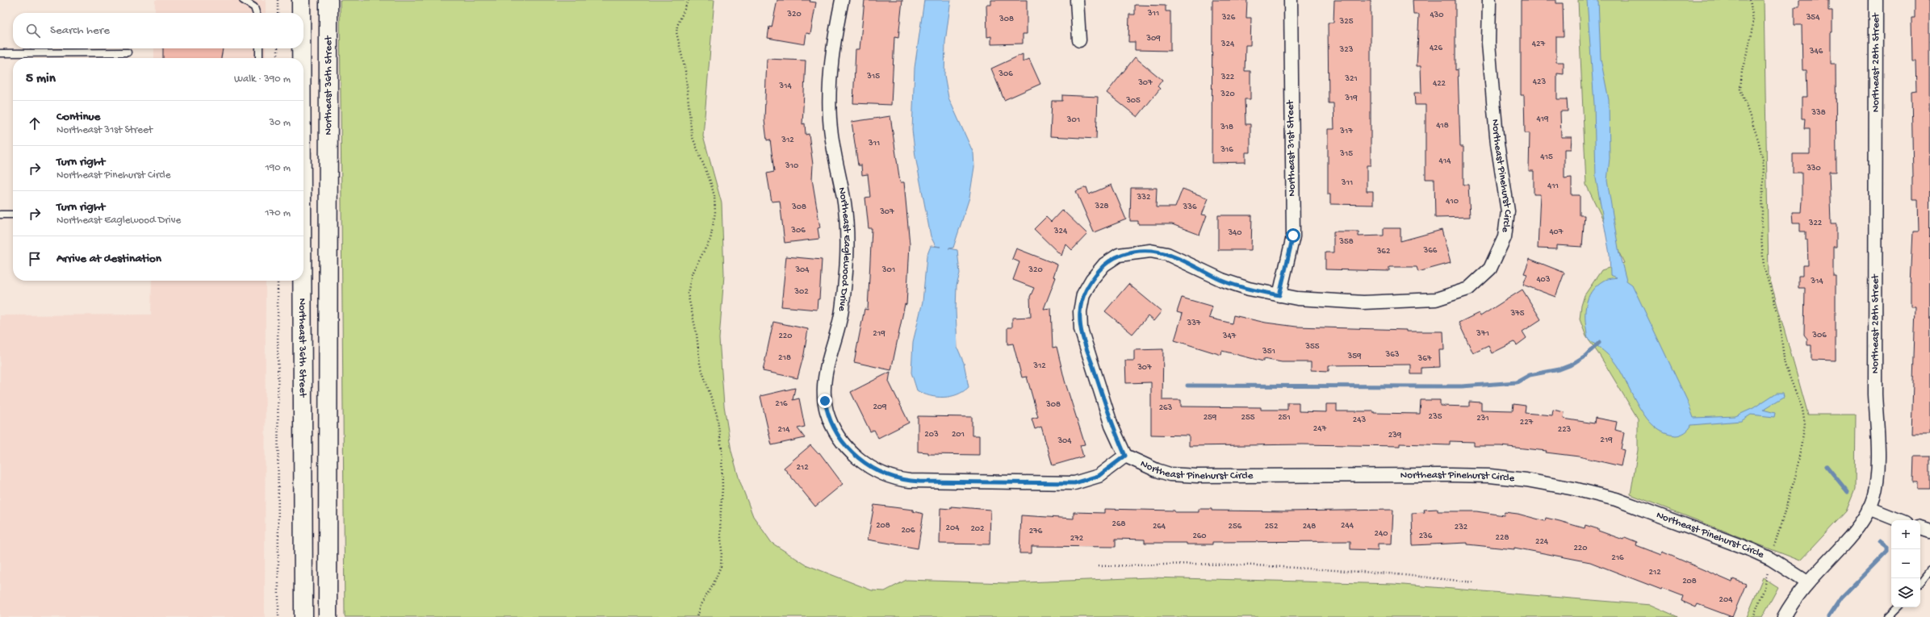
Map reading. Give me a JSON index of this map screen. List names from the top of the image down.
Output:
{
  "streets": {
    "main road": ["Northeast 36th Street"],
    "street": [
      "Northeast 28th Street",
      "Northeast 31st Street",
      "Northeast Pinehurst Circle",
      "Northeast Eaglewood Drive"
    ]
  },
  "crossings": [
    ["Northeast 28th Street", "Northeast Pinehurst Circle"],
    ["Northeast 31st Street", "Northeast Pinehurst Circle"],
    ["Northeast Pinehurst Circle", "Northeast Eaglewood Drive"]
  ],
  "house_numbers": [
    "311",
    "320",
    "430",
    "326",
    "354",
    "308",
    "325",
    "309",
    "324",
    "427",
    "426",
    "323",
    "346",
    "306",
    "315",
    "322",
    "321",
    "423",
    "307",
    "422",
    "314",
    "320",
    "319",
    "305",
    "338",
    "419",
    "301",
    "418",
    "318",
    "317",
    "312",
    "311",
    "316",
    "315",
    "415",
    "414",
    "310",
    "330",
    "311",
    "411",
    "332",
    "410",
    "328",
    "308",
    "336",
    "307",
    "322",
    "306",
    "324",
    "407",
    "340",
    "358",
    "366",
    "362",
    "304",
    "301",
    "320",
    "403",
    "314",
    "302",
    "375",
    "337",
    "219",
    "371",
    "306",
    "220",
    "347",
    "355",
    "351",
    "363",
    "359",
    "218",
    "367",
    "312",
    "307",
    "216",
    "308",
    "209",
    "263",
    "235",
    "259",
    "255",
    "251",
    "231",
    "243",
    "227",
    "247",
    "214",
    "223",
    "203",
    "201",
    "239",
    "219",
    "304",
    "212",
    "268",
    "208",
    "244",
    "264",
    "256",
    "252",
    "248",
    "232",
    "204",
    "202",
    "206",
    "276",
    "240",
    "260",
    "236",
    "228",
    "272",
    "224",
    "220",
    "216",
    "212",
    "208",
    "204"
  ],
  "page": {
    "search": "Search here",
    "heading": ["5 min", "Walk · 390 m"],
    "list": [
      ["Continue", "Northeast 31st Street", "30 m"],
      ["Turn right", "Northeast Pinehurst Circle", "190 m"],
      ["Turn right", "Northeast Eaglewood Drive", "170 m"],
      "Arrive at destination"
    ],
    "map_buttons": ["+", "−"]
  }
}
